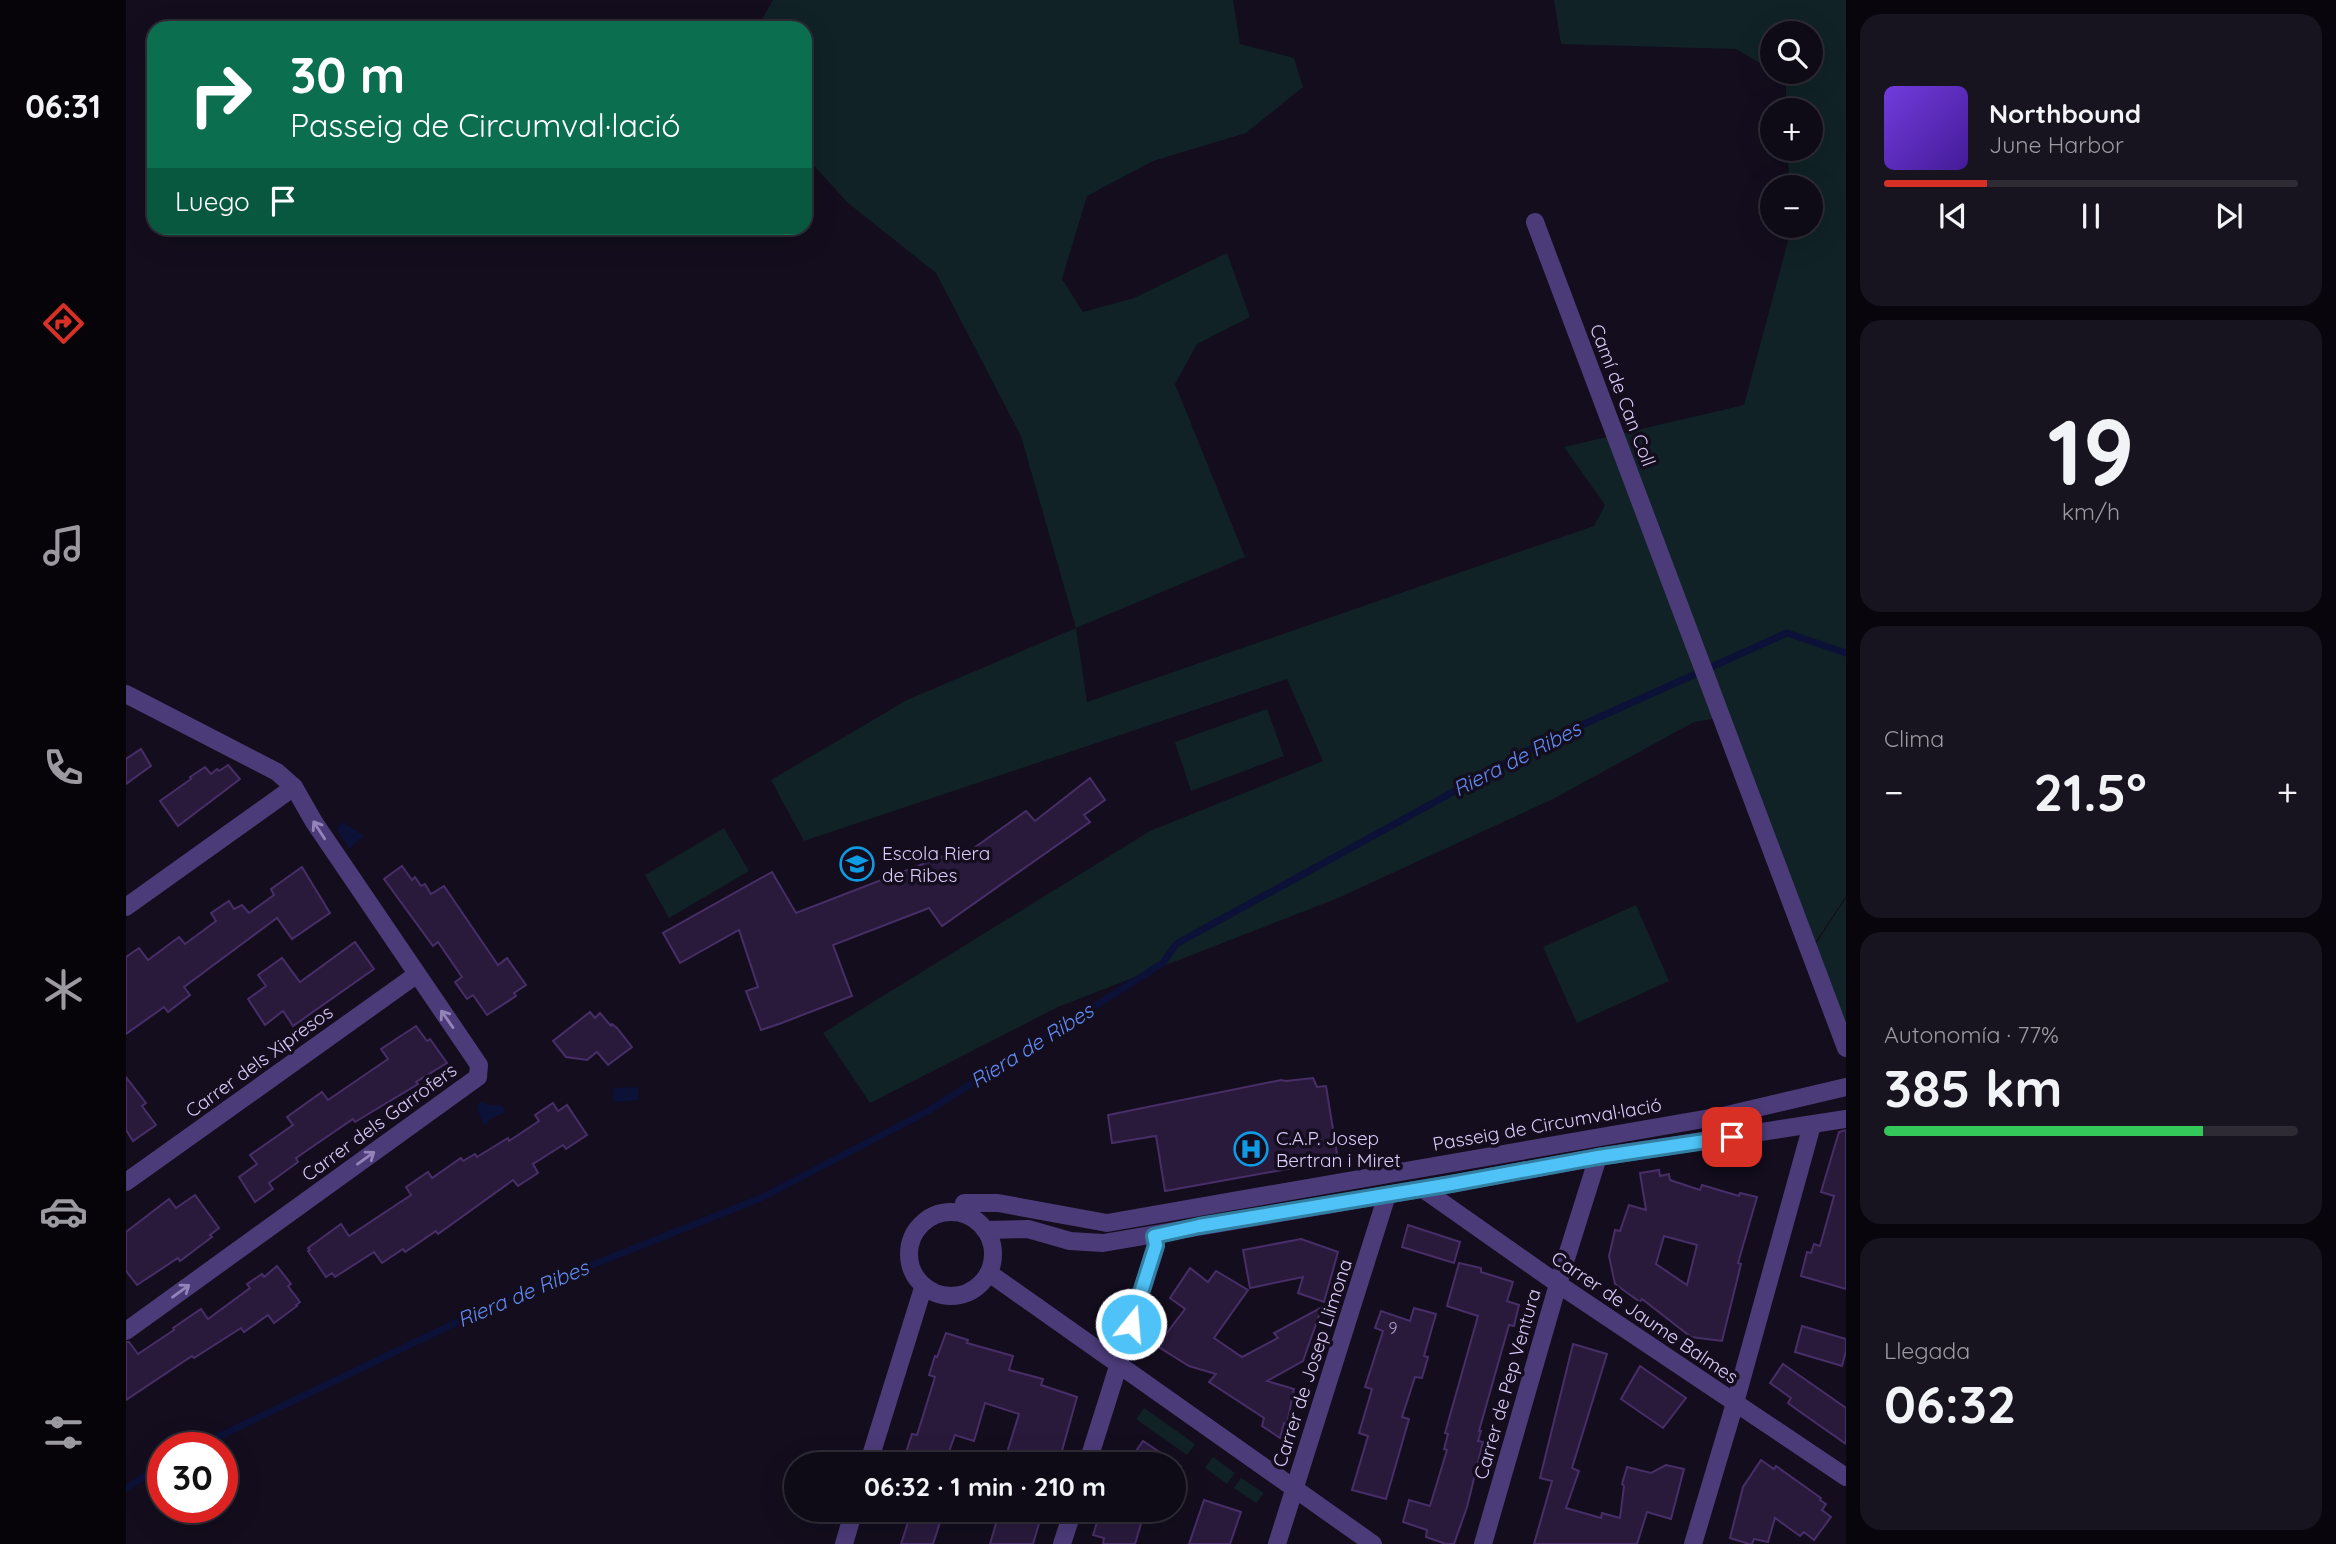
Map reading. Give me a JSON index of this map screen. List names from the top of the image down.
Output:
{
  "streets": {
    "street": [
      "Camí de Can Coll",
      "Carrer dels Xipresos",
      "Carrer dels Garrofers",
      "Passeig de Circumval·lació",
      "Carrer de Jaume Balmes",
      "Carrer de Josep Llimona",
      "Carrer de Pep Ventura"
    ]
  },
  "crossings": [
    ["Carrer dels Xipresos", "Carrer dels Garrofers"],
    ["Carrer de Jaume Balmes", "Carrer de Pep Ventura"]
  ],
  "water": ["Riera de Ribes"],
  "places": {
    "school or university": ["Escola Riera de Ribes"],
    "hospital": ["C.A.P. Josep Bertran i Miret"]
  },
  "house_numbers": ["9"],
  "page": {
    "tabs": "06:31",
    "map_buttons": ["+", "−"],
    "turn": ["30 m", "Passeig de Circumval·lació"],
    "song": ["Northbound", "June Harbor"],
    "then": "Luego",
    "tile": [
      ["19", "km/h"],
      "Clima",
      ["Autonomía · 77%", "385 km"],
      ["Llegada", "06:32"]
    ],
    "heat": ["−", "21.5°", "+"],
    "limit": "30",
    "trip": "06:32 · 1 min · 210 m"
  }
}
